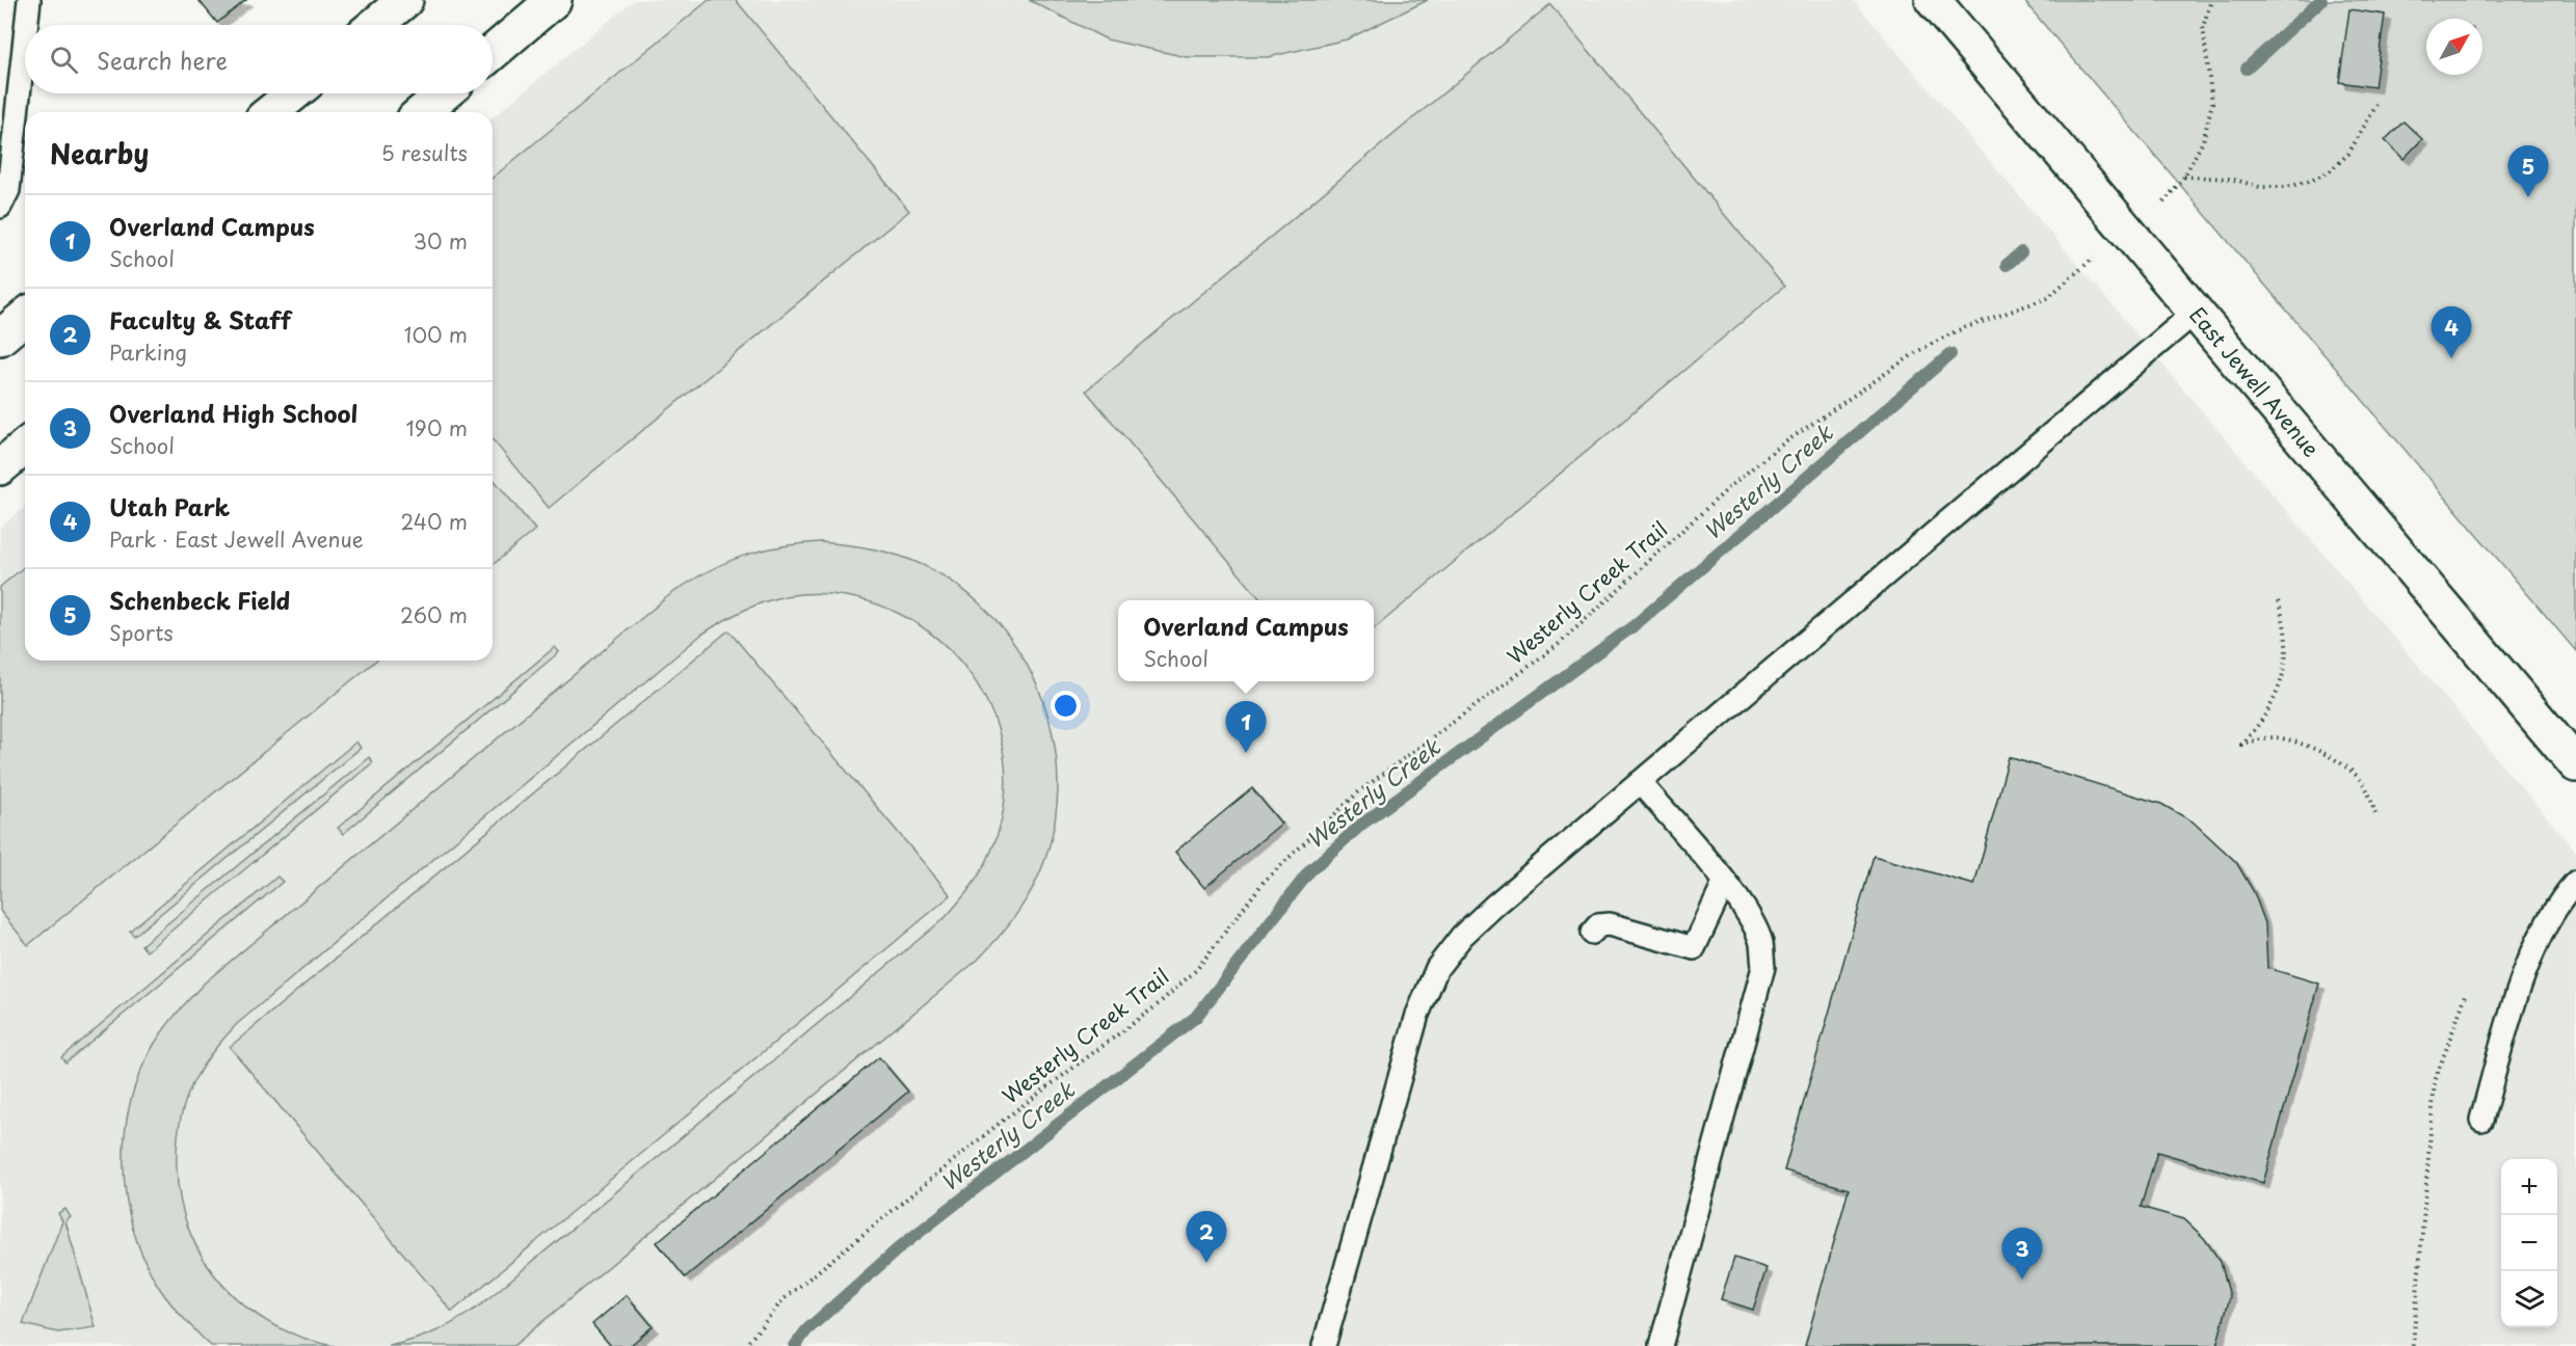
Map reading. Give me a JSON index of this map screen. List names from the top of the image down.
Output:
{
  "streets": {
    "street": ["East Jewell Avenue"],
    "path": ["Westerly Creek Trail"]
  },
  "water": ["Westerly Creek"],
  "north": "top right",
  "page": {
    "search": "Search here",
    "heading": ["Nearby", "5 results"],
    "pins": [
      "5",
      "4",
      "1",
      "2",
      "3"
    ],
    "list": [
      {
        "mark": "1",
        "name": "Overland Campus",
        "note": "School",
        "value": "30 m"
      },
      {
        "mark": "2",
        "name": "Faculty & Staff",
        "note": "Parking",
        "value": "100 m"
      },
      {
        "mark": "3",
        "name": "Overland High School",
        "note": "School",
        "value": "190 m"
      },
      {
        "mark": "4",
        "name": "Utah Park",
        "note": "Park · East Jewell Avenue",
        "value": "240 m"
      },
      {
        "mark": "5",
        "name": "Schenbeck Field",
        "note": "Sports",
        "value": "260 m"
      }
    ],
    "popup": ["Overland Campus", "School"],
    "map_buttons": ["+", "−"]
  }
}
